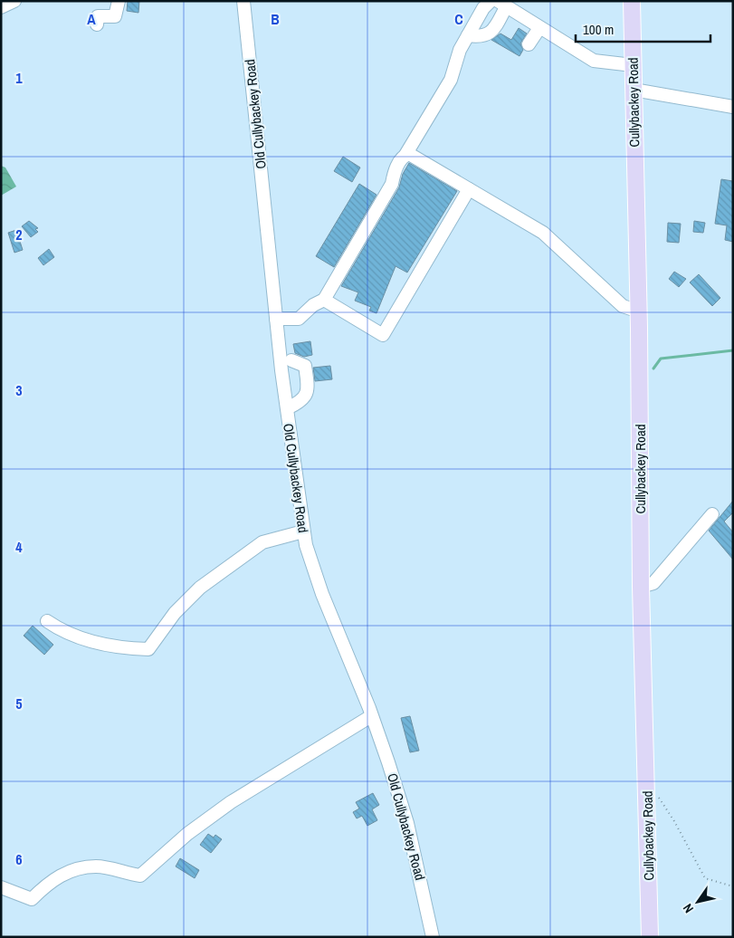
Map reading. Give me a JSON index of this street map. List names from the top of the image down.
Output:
{
  "streets": {
    "main road": ["Cullybackey Road"],
    "street": ["Old Cullybackey Road"]
  },
  "scale_bar": "100 m",
  "north": "bottom left",
  "grid": {
    "columns": ["A", "B", "C"],
    "rows": [
      "1",
      "2",
      "3",
      "4",
      "5",
      "6"
    ]
  }
}
